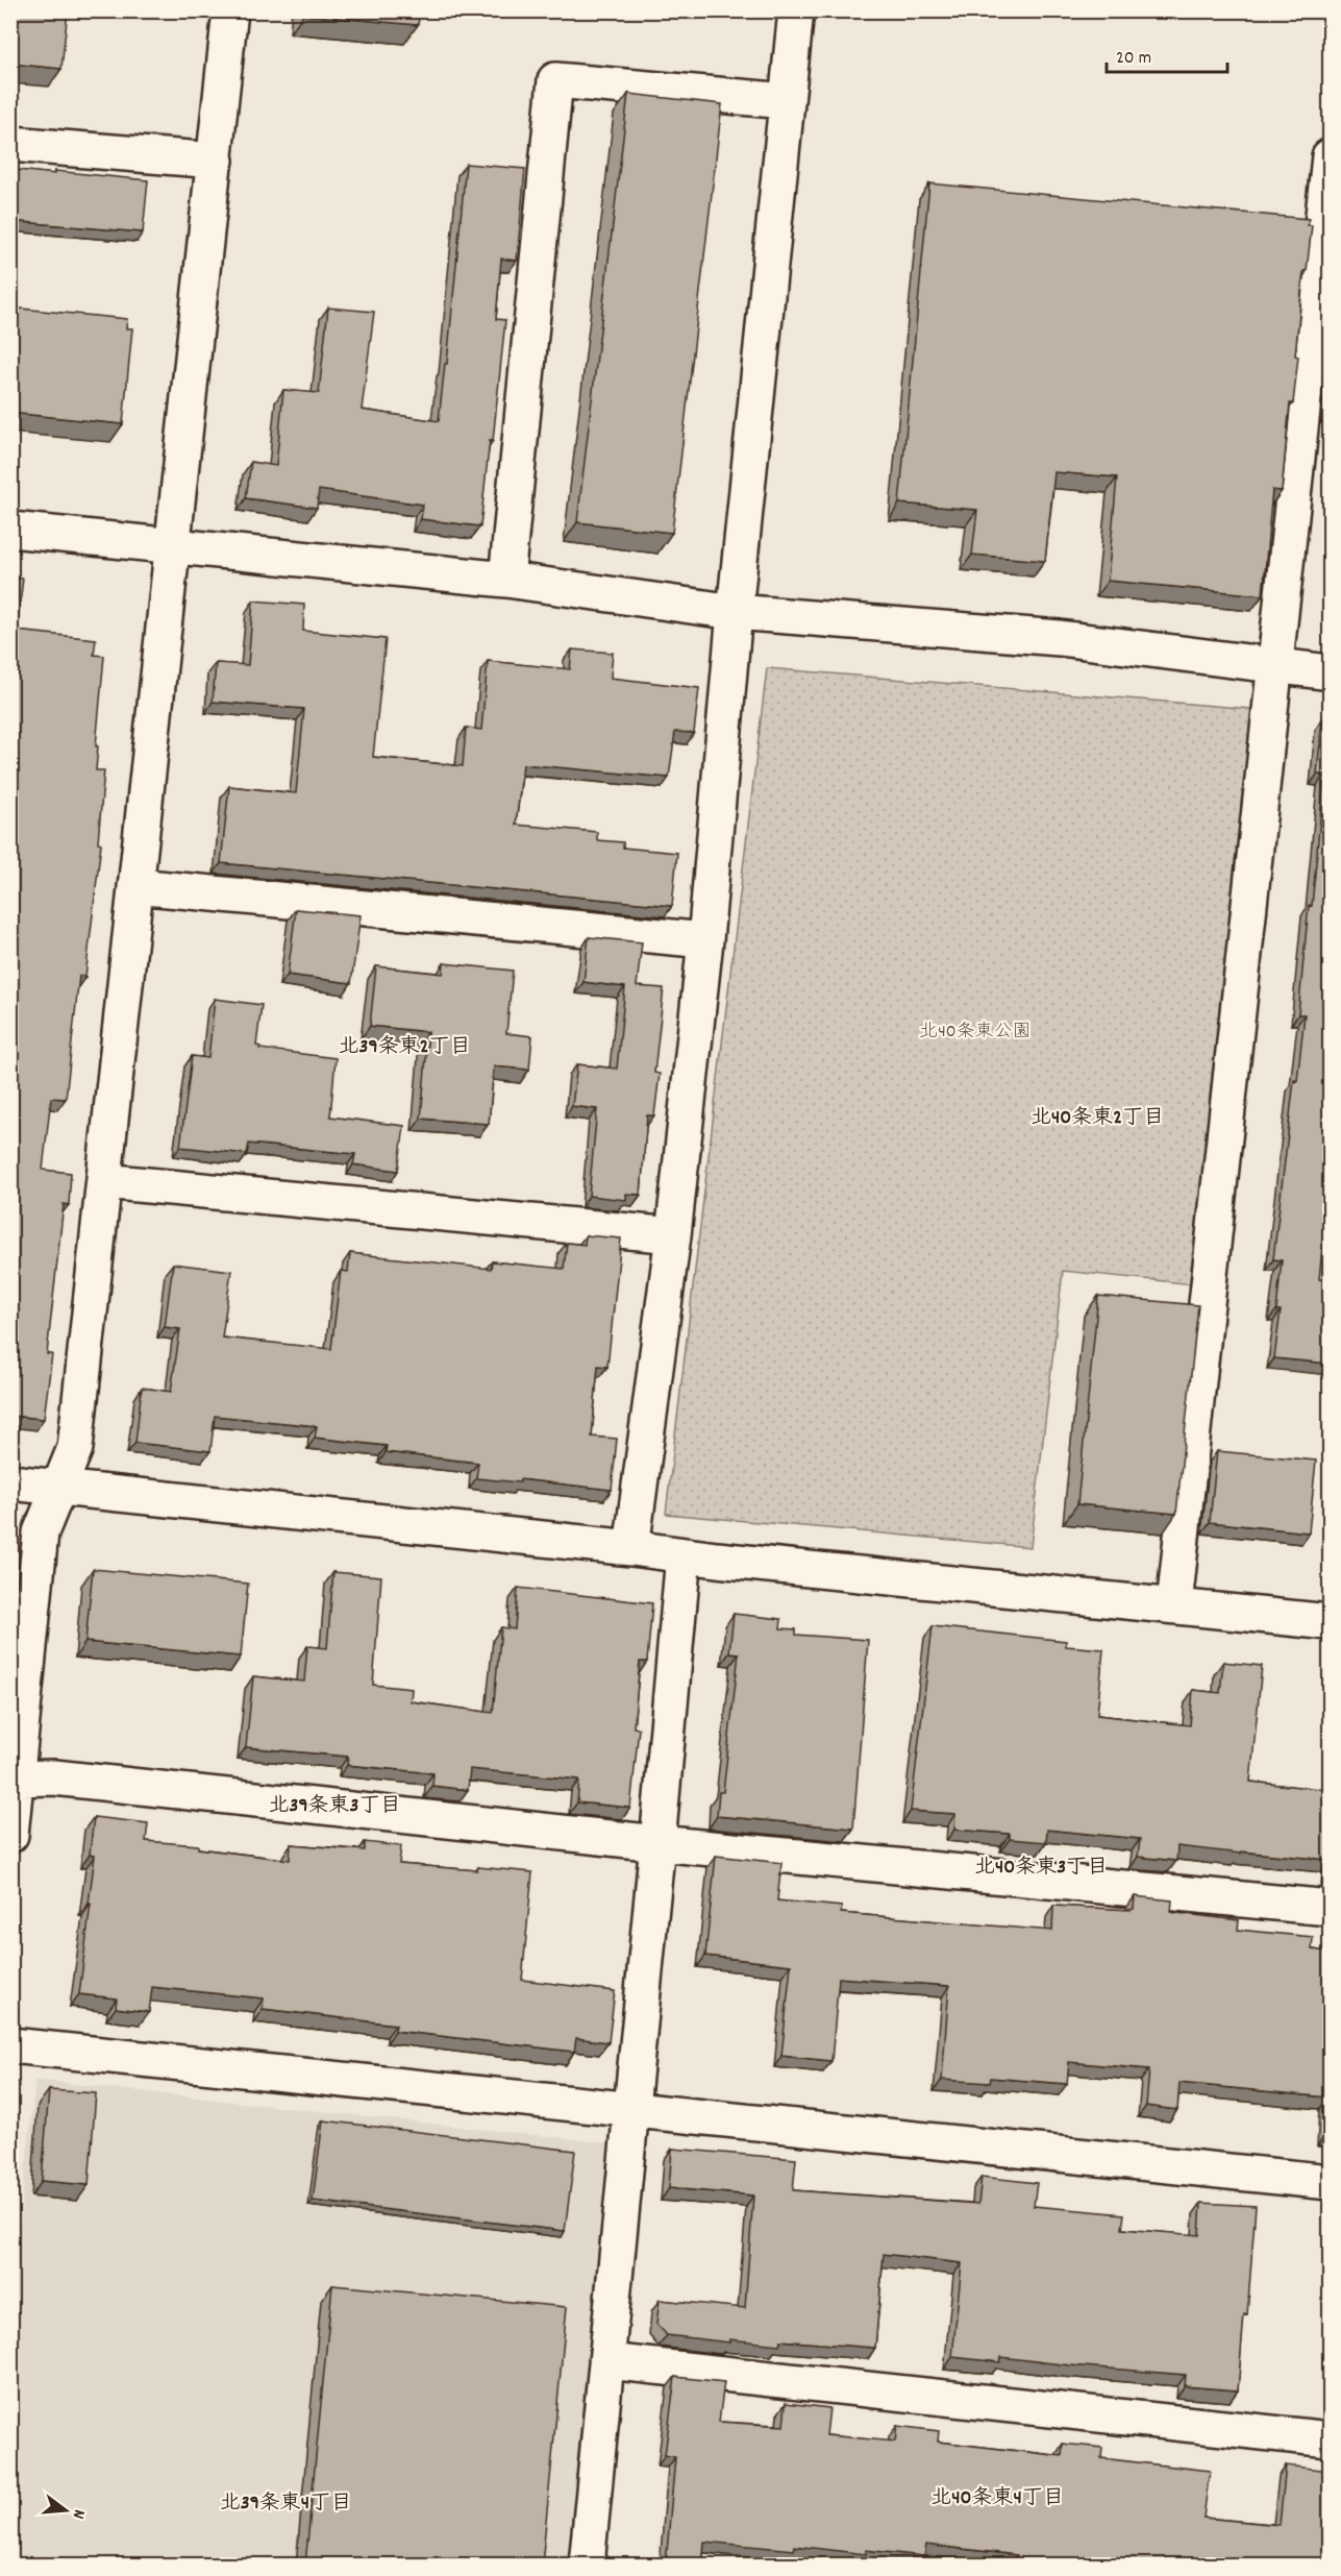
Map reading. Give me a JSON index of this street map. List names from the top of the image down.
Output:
{
  "districts": [
    "北39条東2丁目",
    "北40条東2丁目",
    "北39条東3丁目",
    "北40条東3丁目",
    "北40条東4丁目",
    "北39条東4丁目"
  ],
  "parks": ["北40条東公園"],
  "scale_bar": "20 m",
  "north": "right"
}
